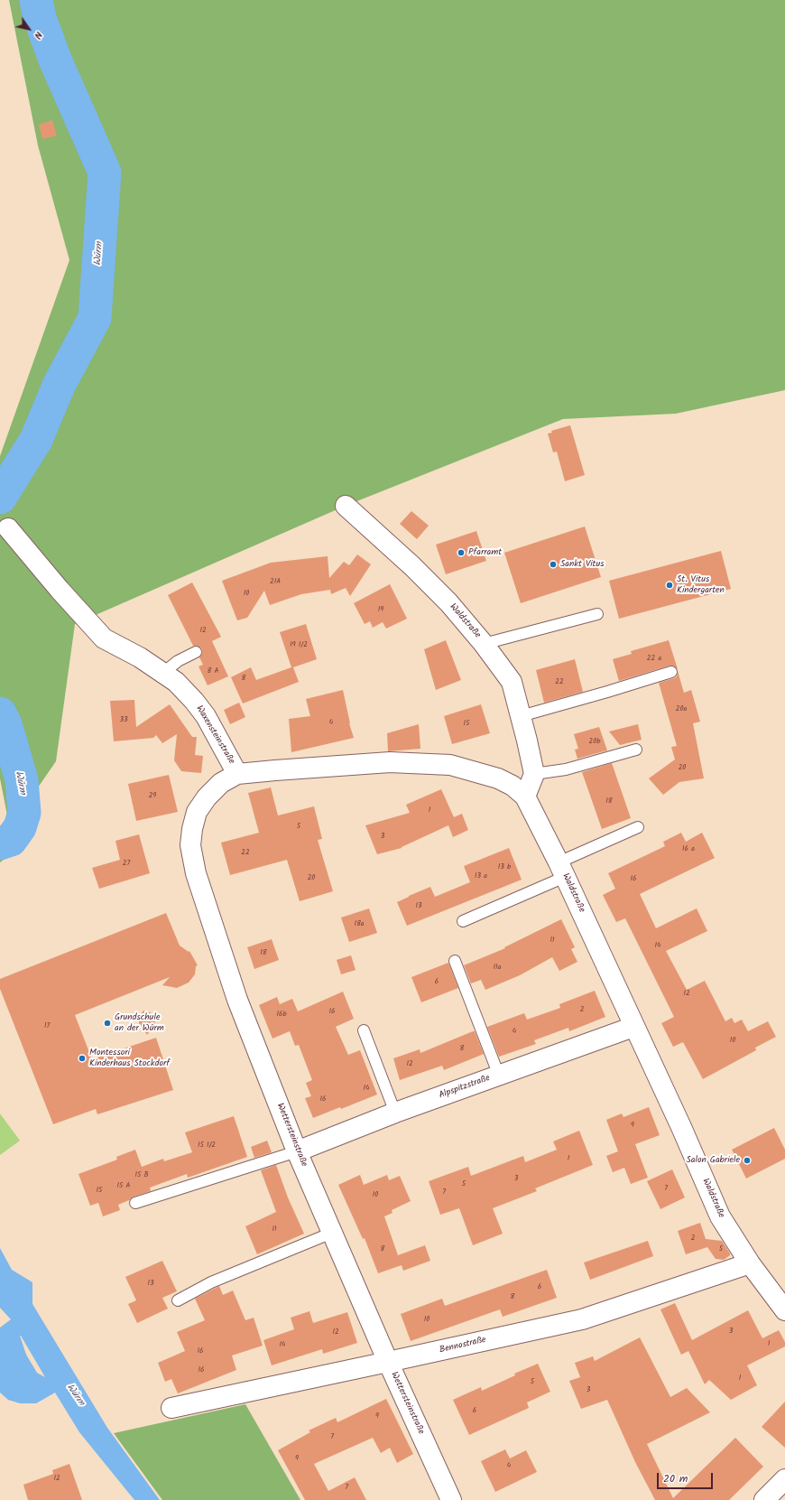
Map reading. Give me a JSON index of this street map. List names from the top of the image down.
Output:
{
  "streets": {
    "street": [
      "Waldstraße",
      "Waxensteinstraße",
      "Alpspitzstraße",
      "Wettersteinstraße",
      "Bennostraße"
    ]
  },
  "crossings": [
    ["Waldstraße", "Waxensteinstraße"],
    ["Waldstraße", "Alpspitzstraße"],
    ["Waldstraße", "Bennostraße"],
    ["Waxensteinstraße", "Wettersteinstraße"],
    ["Alpspitzstraße", "Wettersteinstraße"],
    ["Wettersteinstraße", "Bennostraße"]
  ],
  "water": ["Würm"],
  "places": [
    "Pfarramt",
    "Sankt Vitus",
    "St. Vitus Kindergarten",
    "Grundschule an der Würm",
    "Montessori Kinderhaus Stockdorf",
    "Salon Gabriele"
  ],
  "house_numbers": [
    "21A",
    "10",
    "19",
    "12",
    "19 1/2",
    "22 a",
    "8 A",
    "8",
    "22",
    "20a",
    "33",
    "4",
    "15",
    "20b",
    "20",
    "29",
    "18",
    "1",
    "5",
    "3",
    "16 a",
    "22",
    "27",
    "13 b",
    "13 a",
    "20",
    "16",
    "13",
    "18a",
    "11",
    "14",
    "18",
    "11a",
    "6",
    "12",
    "2",
    "16",
    "16b",
    "17",
    "4",
    "10",
    "8",
    "12",
    "14",
    "16",
    "9",
    "15 1/2",
    "1",
    "15 B",
    "3",
    "5",
    "15 A",
    "7",
    "15",
    "7",
    "10",
    "11",
    "2",
    "8",
    "5",
    "13",
    "6",
    "8",
    "10",
    "3",
    "12",
    "1",
    "14",
    "16",
    "16",
    "1",
    "5",
    "3",
    "6",
    "9",
    "7",
    "9",
    "4",
    "12",
    "7"
  ],
  "scale_bar": "20 m",
  "north": "bottom right"
}
